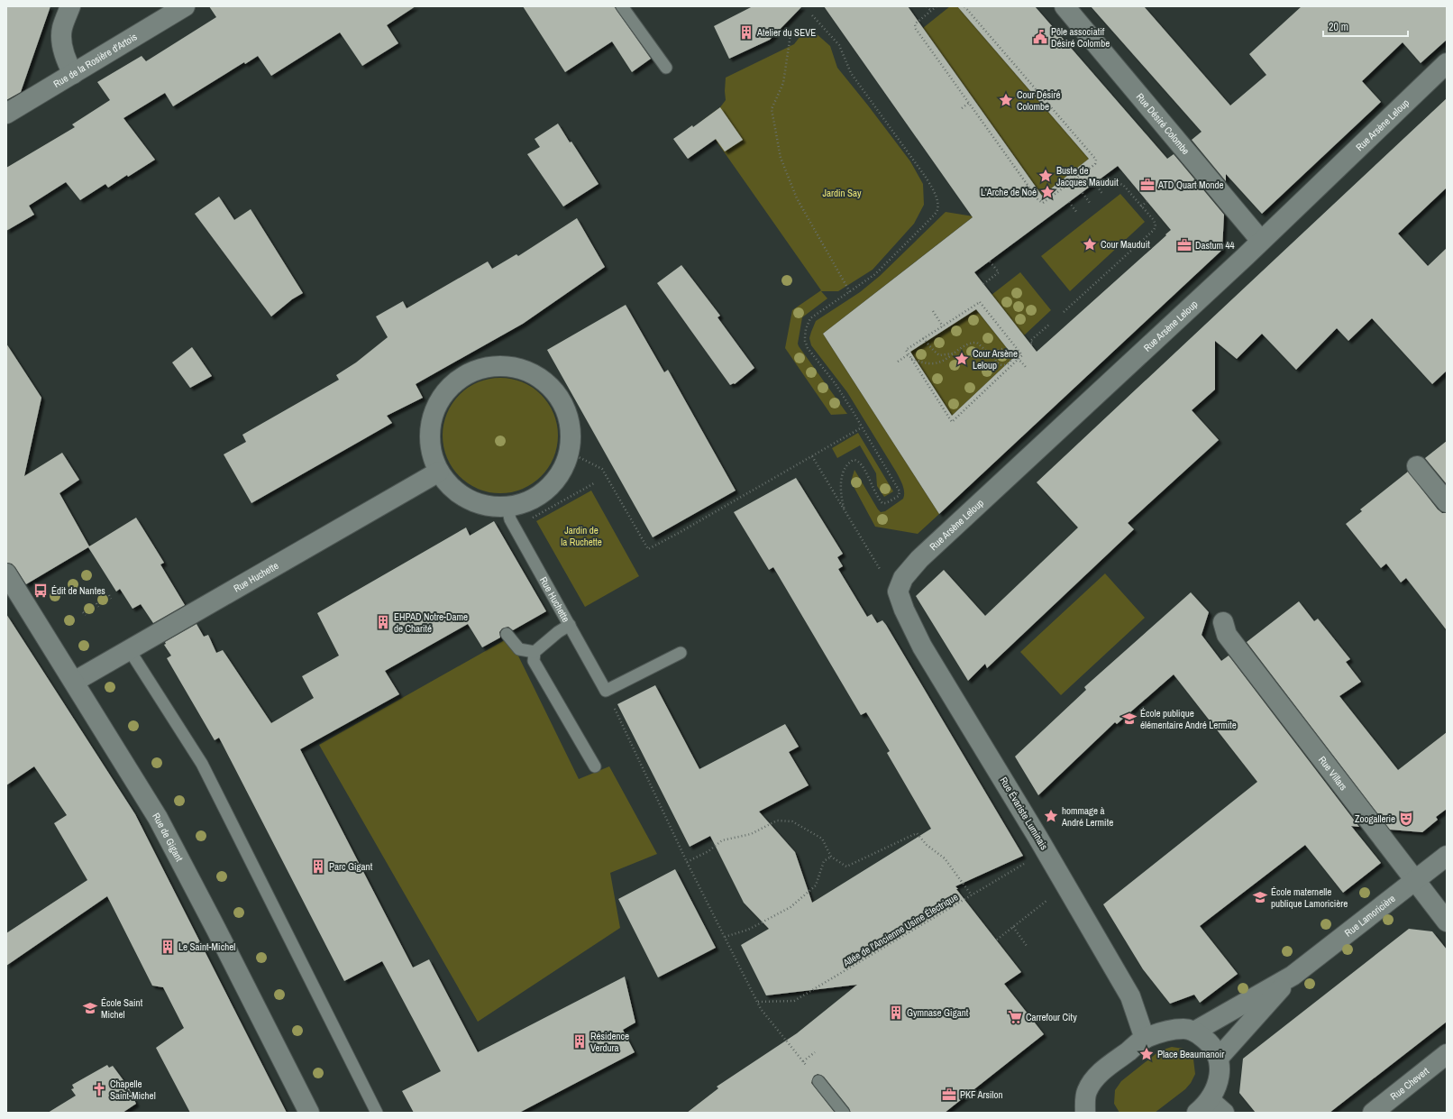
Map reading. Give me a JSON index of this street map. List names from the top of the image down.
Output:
{
  "streets": {
    "street": [
      "Rue de la Rosière d'Artois",
      "Rue Désiré Colombe",
      "Rue Arsène Leloup",
      "Rue Huchette",
      "Rue Villars",
      "Rue Évariste Luminais",
      "Rue de Gigant",
      "Rue Lamoricière",
      "Rue Chevert"
    ],
    "path": ["Allée de l'Ancienne Usine Électrique"]
  },
  "crossings": [
    ["Rue Désiré Colombe", "Rue Arsène Leloup"],
    ["Rue Arsène Leloup", "Rue Évariste Luminais"],
    ["Rue Huchette", "Rue de Gigant"],
    ["Rue Villars", "Rue Lamoricière"],
    ["Rue Évariste Luminais", "Allée de l'Ancienne Usine Électrique"]
  ],
  "parks": ["Jardin Say", "Jardin de la Ruchette"],
  "places": {
    "building": [
      "Atelier du SEVE",
      "EHPAD Notre-Dame de Charité",
      "Parc Gigant",
      "Le Saint-Michel",
      "Gymnase Gigant",
      "Résidence Verdura"
    ],
    "public building": ["Pôle associatif Désiré Colombe"],
    "place": [
      "Cour Désiré Colombe",
      "Buste de Jacques Mauduit",
      "L'Arche de Noé",
      "Cour Mauduit",
      "Cour Arsène Leloup",
      "hommage à André Lermite",
      "Place Beaumanoir"
    ],
    "office": ["ATD Quart Monde", "Dastum 44", "PKF Arsilon"],
    "bus stop": ["Édit de Nantes"],
    "school or university": ["École publique élémentaire André Lermite", "École maternelle publique Lamoricière", "École Saint Michel"],
    "theatre": ["Zoogallerie"],
    "supermarket": ["Carrefour City"],
    "church": ["Chapelle Saint-Michel"]
  },
  "scale_bar": "20 m"
}
